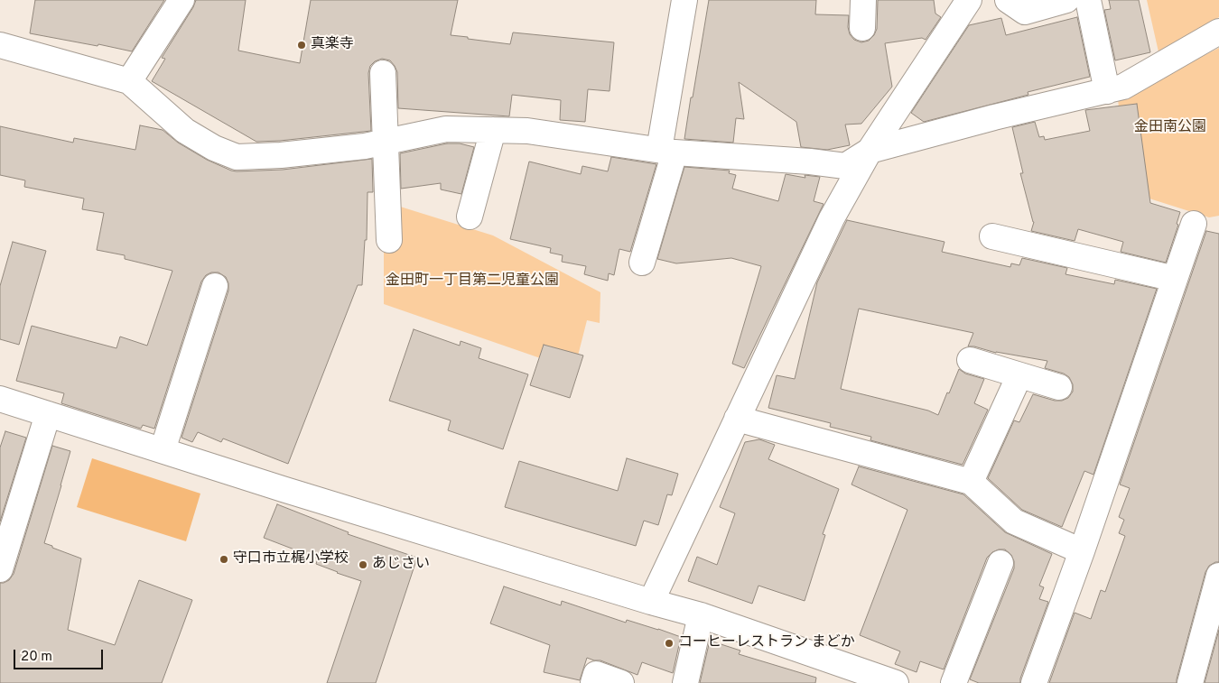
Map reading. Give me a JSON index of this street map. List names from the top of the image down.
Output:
{
  "parks": ["金田南公園", "金田町一丁目第二児童公園"],
  "places": [
    "真楽寺",
    "守口市立梶小学校",
    "あじさい",
    "コーヒーレストラン まどか"
  ],
  "scale_bar": "20 m"
}
